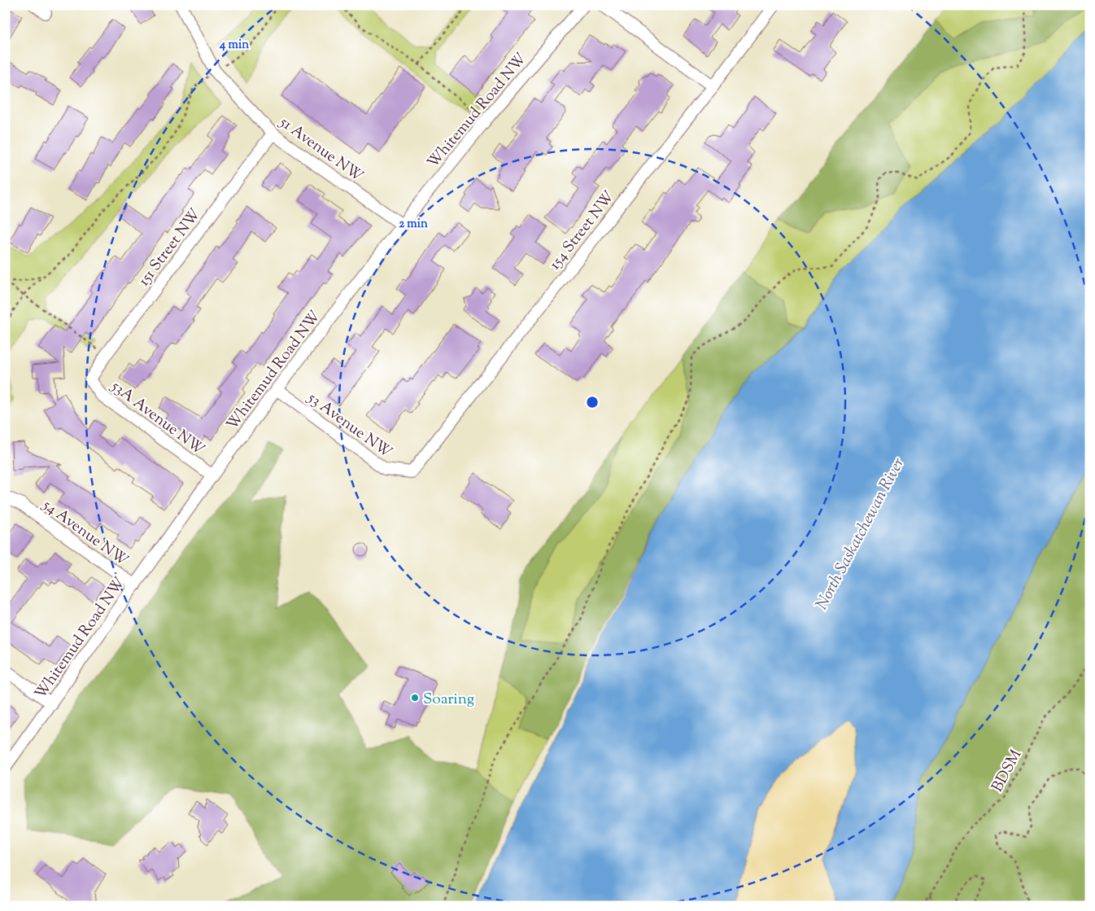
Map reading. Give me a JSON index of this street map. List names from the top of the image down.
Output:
{
  "streets": {
    "street": [
      "Whitemud Road NW",
      "51 Avenue NW",
      "154 Street NW",
      "151 Street NW",
      "53A Avenue NW",
      "53 Avenue NW",
      "54 Avenue NW"
    ],
    "path": ["BDSM"]
  },
  "crossings": [
    ["Whitemud Road NW", "51 Avenue NW"],
    ["Whitemud Road NW", "53A Avenue NW"],
    ["Whitemud Road NW", "53 Avenue NW"],
    ["Whitemud Road NW", "54 Avenue NW"],
    ["51 Avenue NW", "151 Street NW"],
    ["154 Street NW", "53 Avenue NW"],
    ["151 Street NW", "53A Avenue NW"]
  ],
  "water": ["North Saskatchewan River"],
  "places": ["Soaring"],
  "rings": ["4 min", "2 min"]
}
